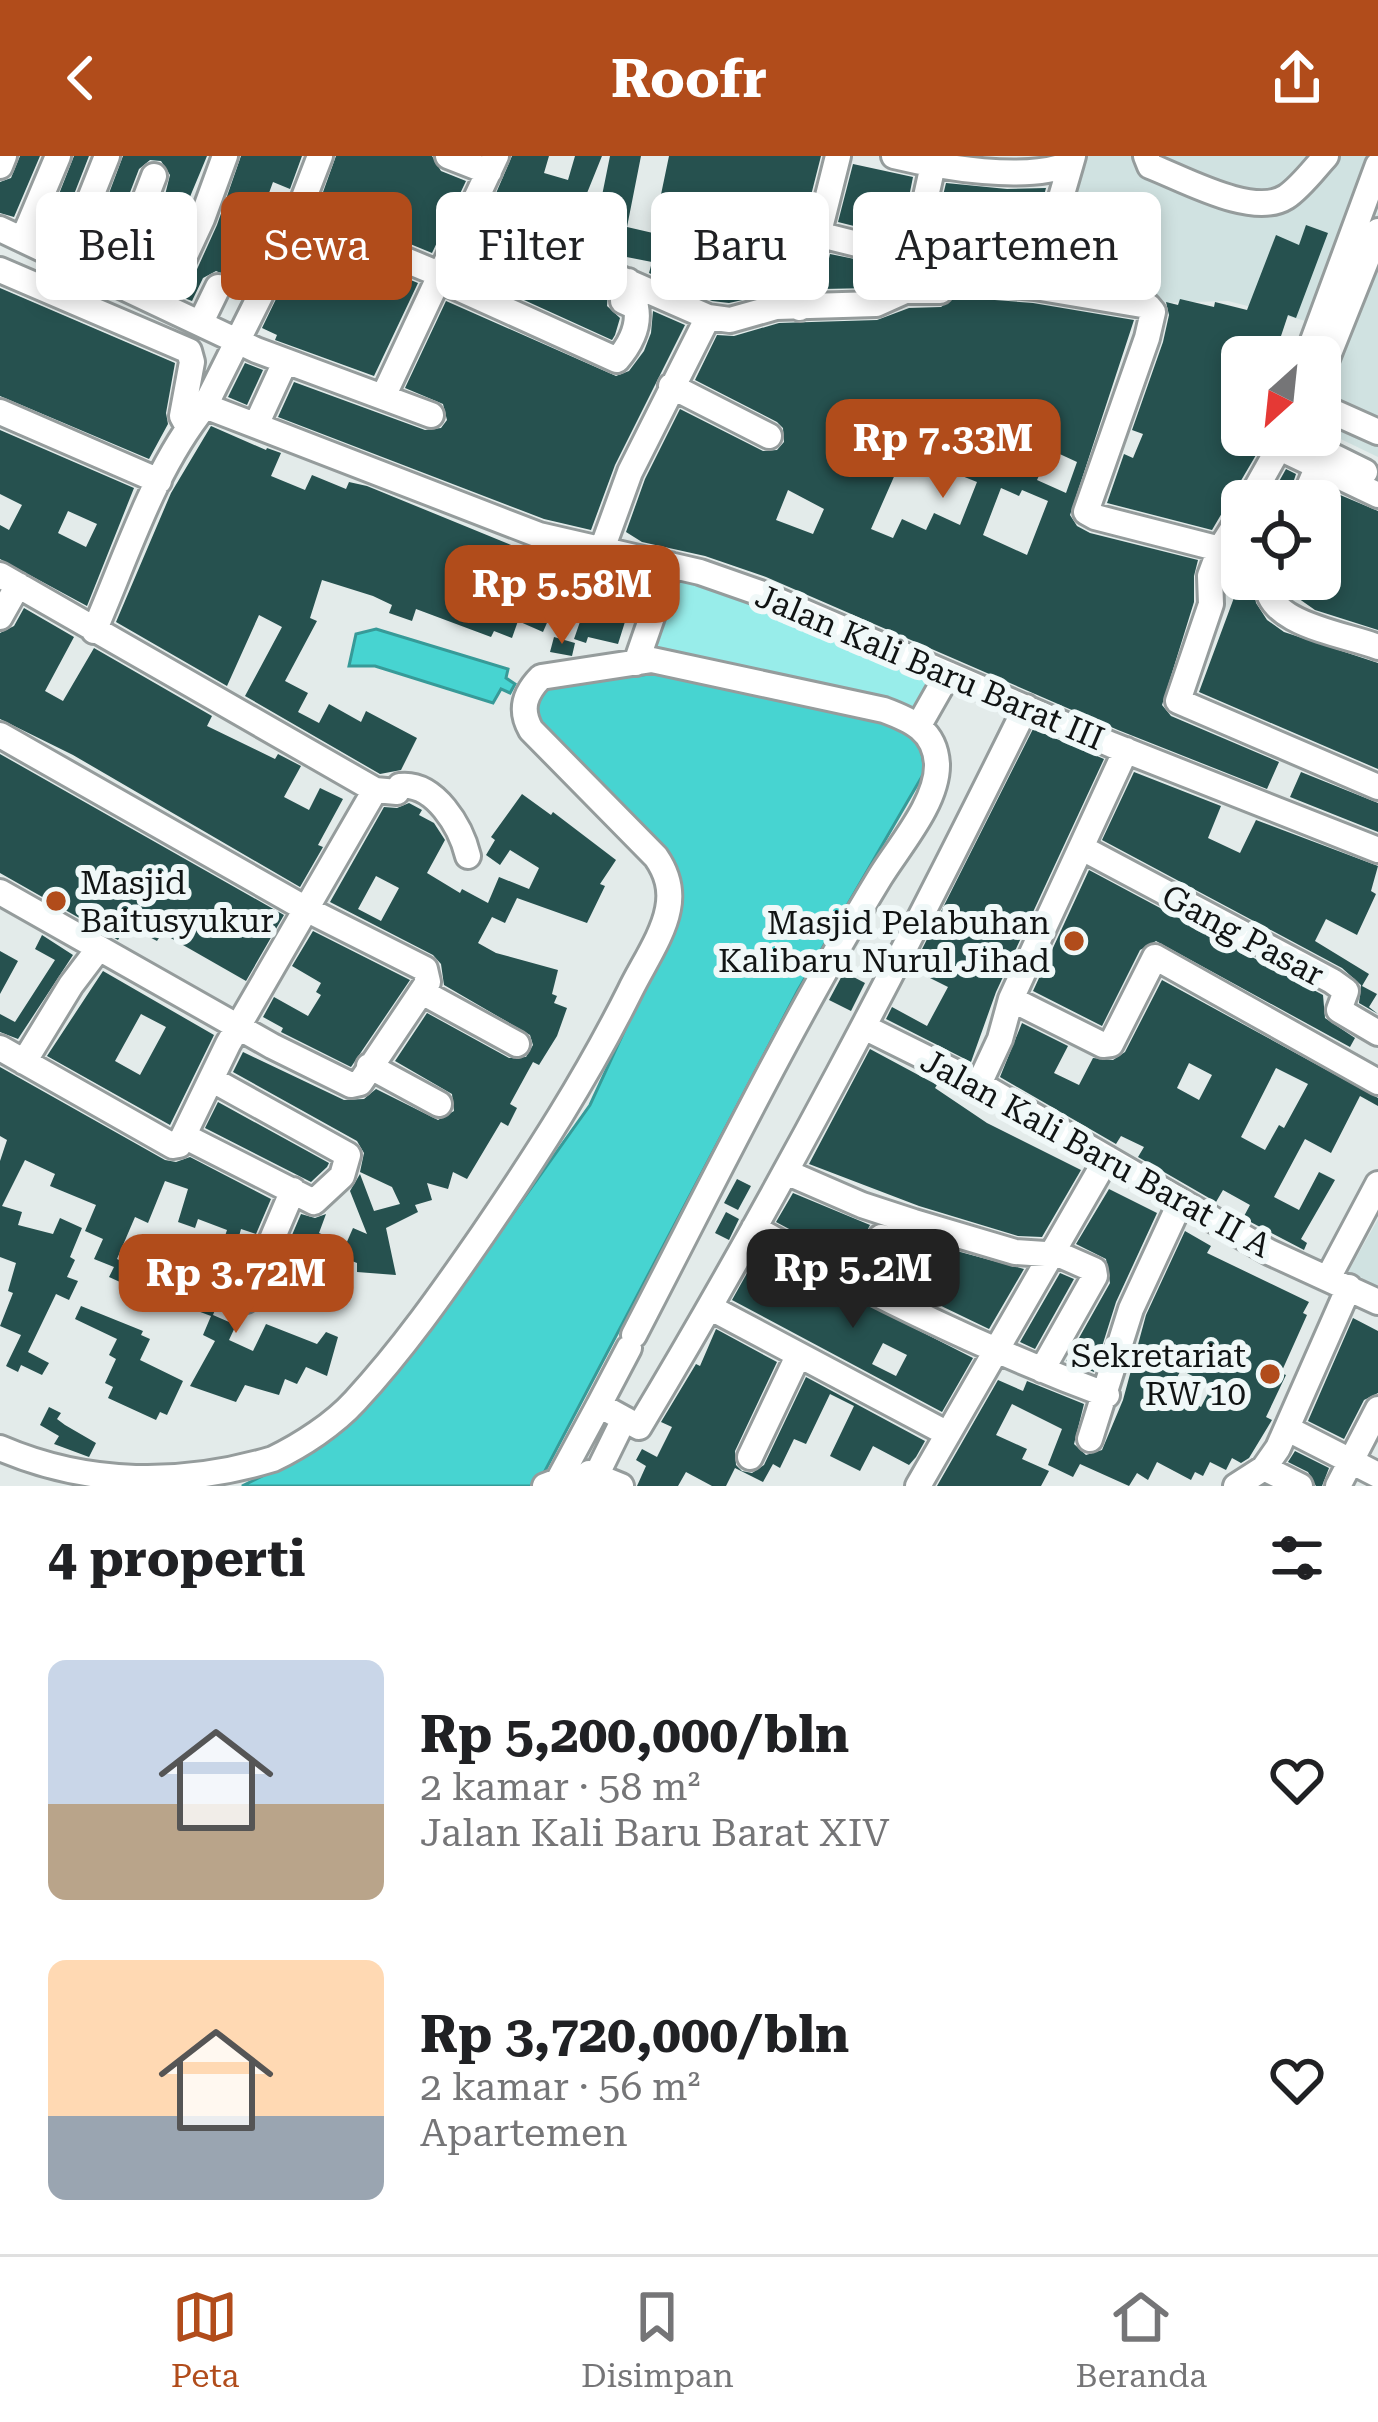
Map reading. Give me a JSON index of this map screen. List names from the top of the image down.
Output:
{
  "streets": {
    "street": ["Jalan Kali Baru Barat III", "Gang Pasar", "Jalan Kali Baru Barat II A"]
  },
  "places": ["Masjid Baitusyukur", "Masjid Pelabuhan Kalibaru Nurul Jihad", "Sekretariat RW 10"],
  "north": "bottom left",
  "page": {
    "header": "Roofr",
    "chip": [
      "Beli",
      "Sewa",
      "Filter",
      "Baru",
      "Apartemen"
    ],
    "price": [
      "Rp 7.33M",
      "Rp 5.58M",
      "Rp 5.2M",
      "Rp 3.72M"
    ],
    "heading": "4 properti",
    "list": [
      {
        "name": "Rp 5,200,000/bln",
        "note": "2 kamar · 58 m² · Jalan Kali Baru Barat XIV"
      },
      {
        "name": "Rp 3,720,000/bln",
        "note": "2 kamar · 56 m² · Apartemen"
      }
    ],
    "tabs": ["Peta", "Disimpan", "Beranda"]
  }
}
